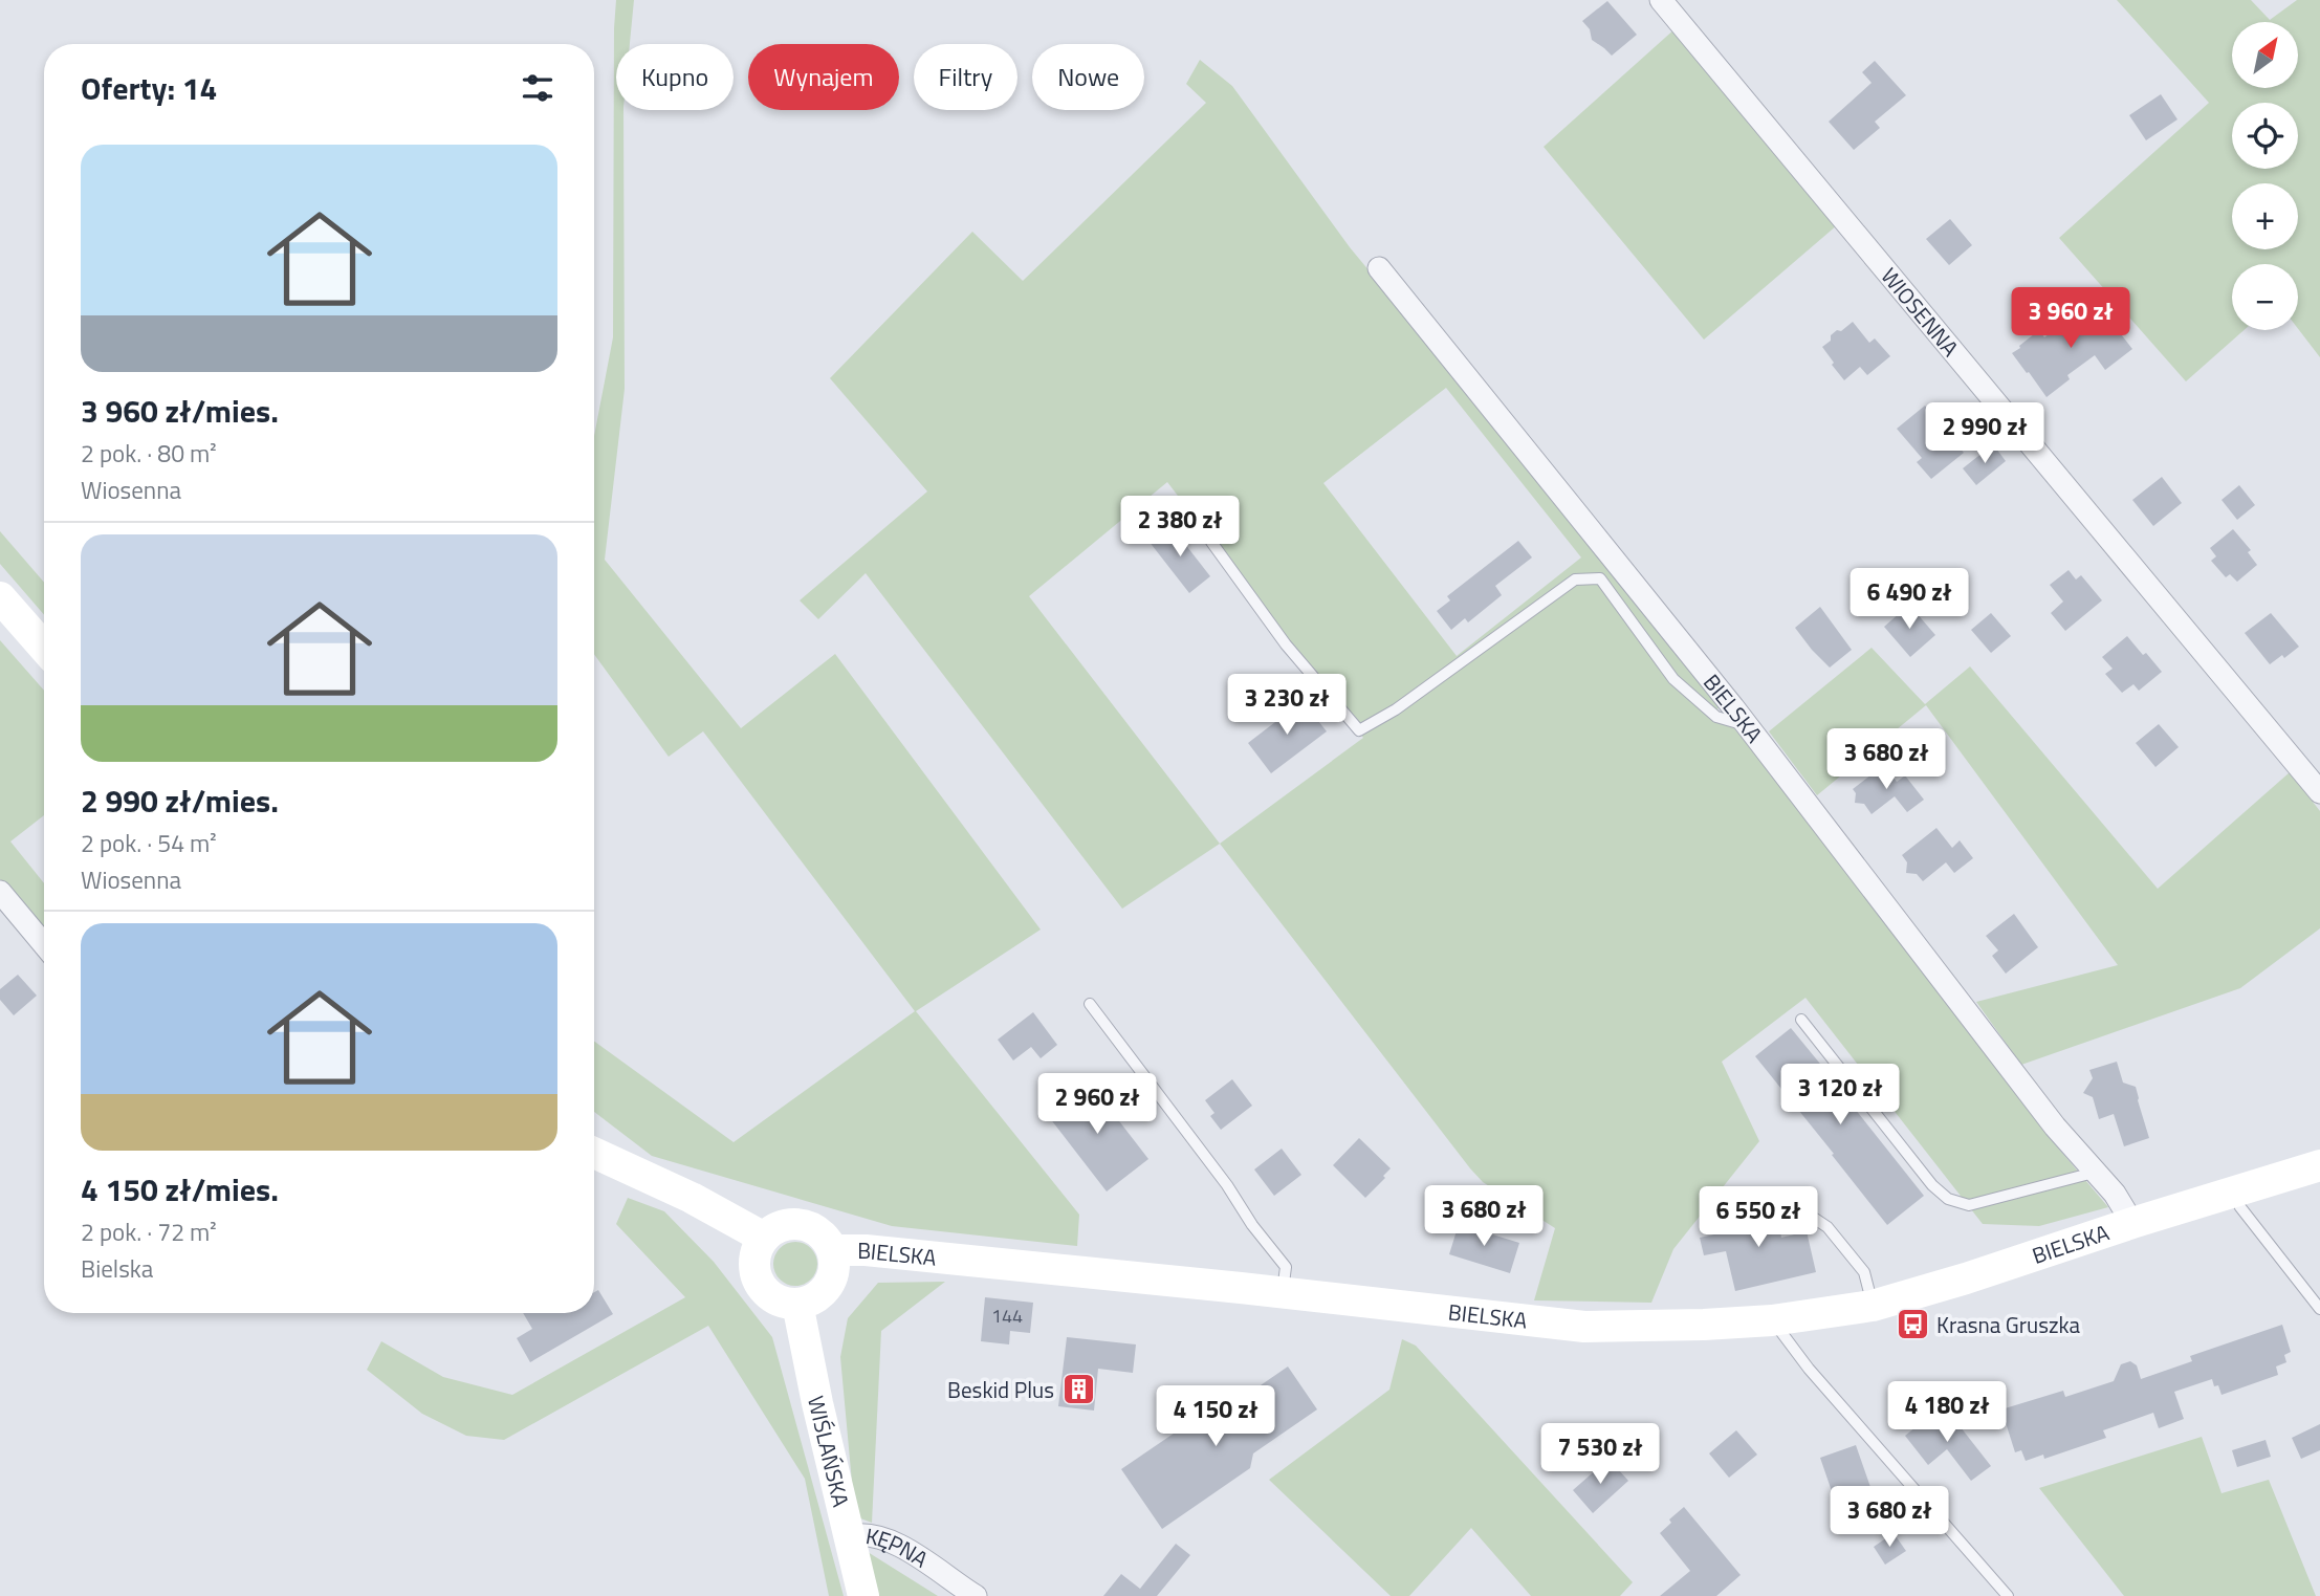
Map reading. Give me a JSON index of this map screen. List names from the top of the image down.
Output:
{
  "streets": {
    "street": [
      "WIOSENNA",
      "BIELSKA",
      "WIŚLAŃSKA",
      "KĘPNA"
    ]
  },
  "crossings": [
    ["BIELSKA", "WIŚLAŃSKA"],
    ["WIŚLAŃSKA", "KĘPNA"]
  ],
  "places": {
    "bus stop": ["Krasna Gruszka"],
    "building": ["Beskid Plus"]
  },
  "house_numbers": ["144"],
  "north": "top right",
  "page": {
    "map_buttons": ["+", "−"],
    "chip": [
      "Kupno",
      "Wynajem",
      "Filtry",
      "Nowe"
    ],
    "heading": "Oferty: 14",
    "list": [
      {
        "name": "3 960 zł/mies.",
        "note": "2 pok. · 80 m² · Wiosenna"
      },
      {
        "name": "2 990 zł/mies.",
        "note": "2 pok. · 54 m² · Wiosenna"
      },
      {
        "name": "4 150 zł/mies.",
        "note": "2 pok. · 72 m² · Bielska"
      }
    ],
    "price": [
      "3 960 zł",
      "2 990 zł",
      "2 380 zł",
      "6 490 zł",
      "3 230 zł",
      "3 680 zł",
      "3 120 zł",
      "2 960 zł",
      "3 680 zł",
      "6 550 zł",
      "4 180 zł",
      "4 150 zł",
      "7 530 zł",
      "3 680 zł"
    ]
  }
}
